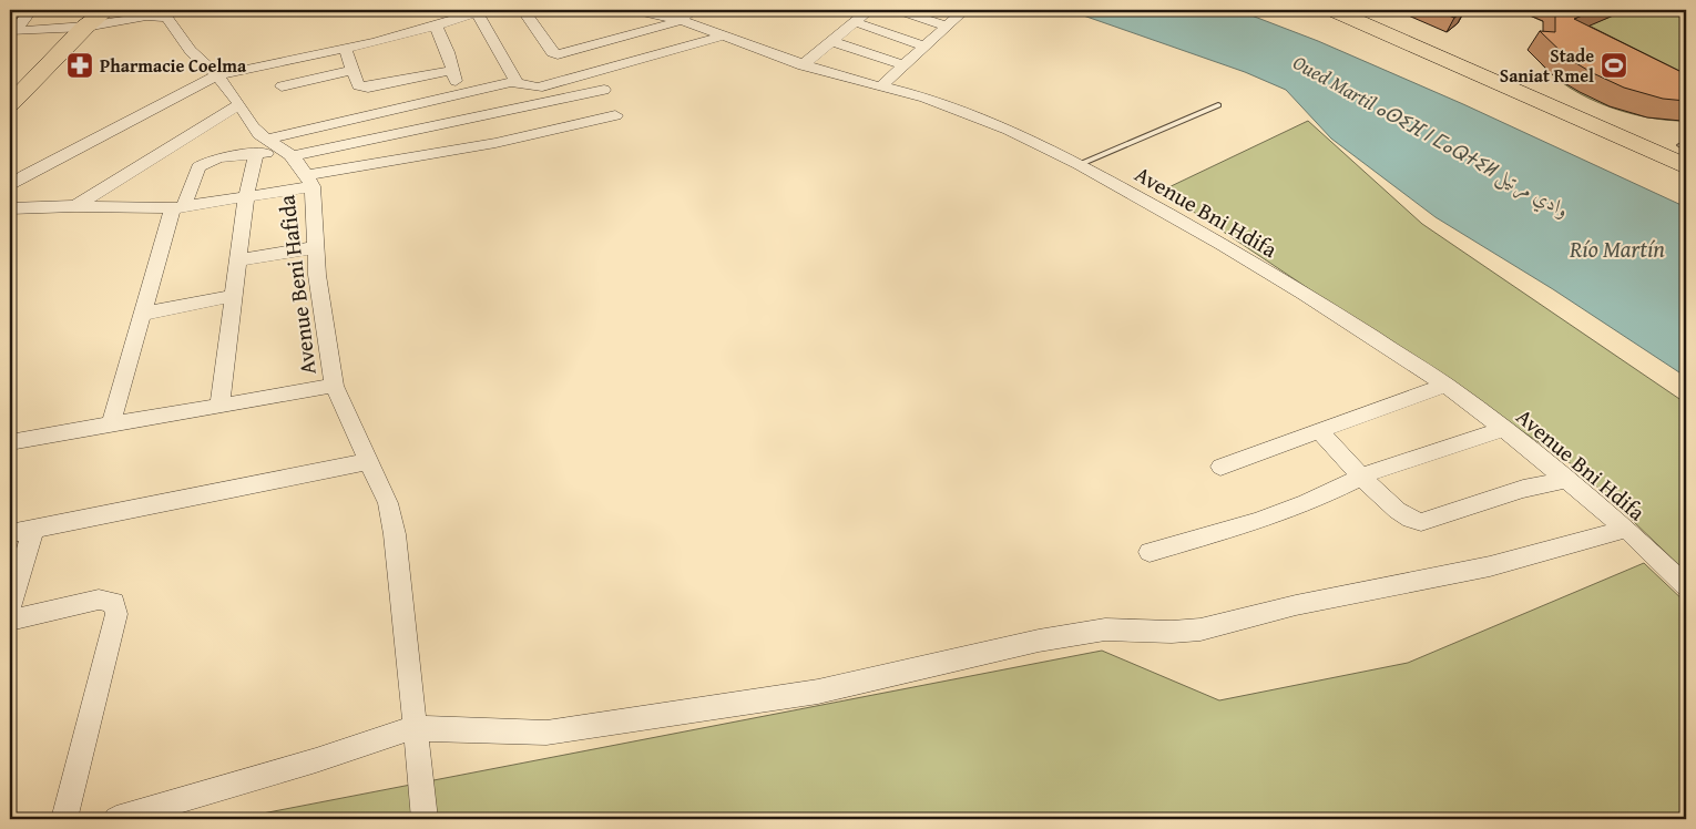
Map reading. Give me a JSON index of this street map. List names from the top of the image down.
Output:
{
  "streets": {
    "street": ["Avenue Bni Hdifa", "Avenue Beni Hafida"]
  },
  "water": ["Oued Martil ⴰⵙⵉⴼ ⵏ ⵎⴰⵕⵜⵉⵍ وادي مرتيل", "Río Martín"],
  "places": {
    "pharmacy": ["Pharmacie Coelma"],
    "sports": ["Stade Saniat Rmel"]
  }
}
